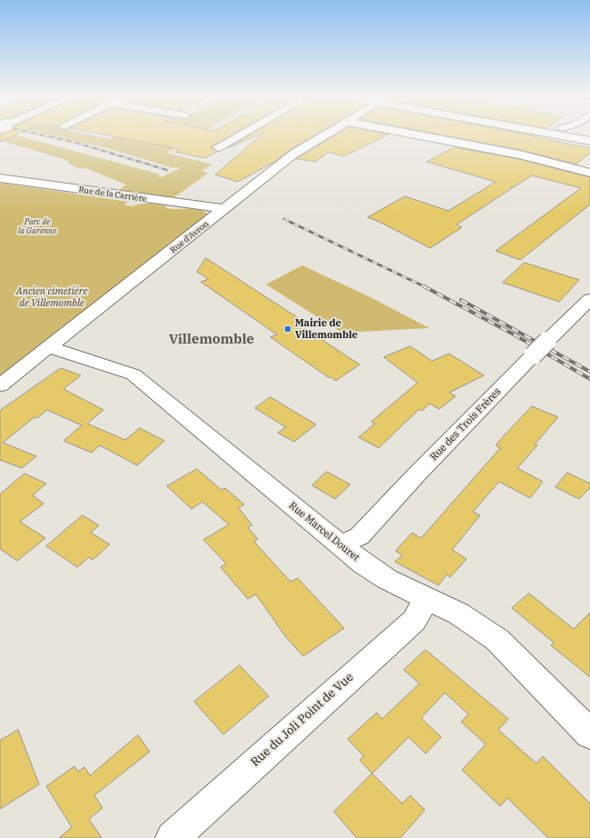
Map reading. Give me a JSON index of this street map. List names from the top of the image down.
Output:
{
  "streets": {
    "street": [
      "Rue de la Carrière",
      "Rue d'Avron",
      "Rue des Trois Frères",
      "Rue Marcel Douret",
      "Rue du Joli Point de Vue"
    ]
  },
  "crossings": [
    ["Rue de la Carrière", "Rue d'Avron"],
    ["Rue d'Avron", "Rue Marcel Douret"],
    ["Rue des Trois Frères", "Rue Marcel Douret"],
    ["Rue Marcel Douret", "Rue du Joli Point de Vue"]
  ],
  "districts": ["Villemomble"],
  "parks": ["Parc de la Garenne", "Ancien cimetière de Villemomble"],
  "places": ["Mairie de Villemomble"]
}
